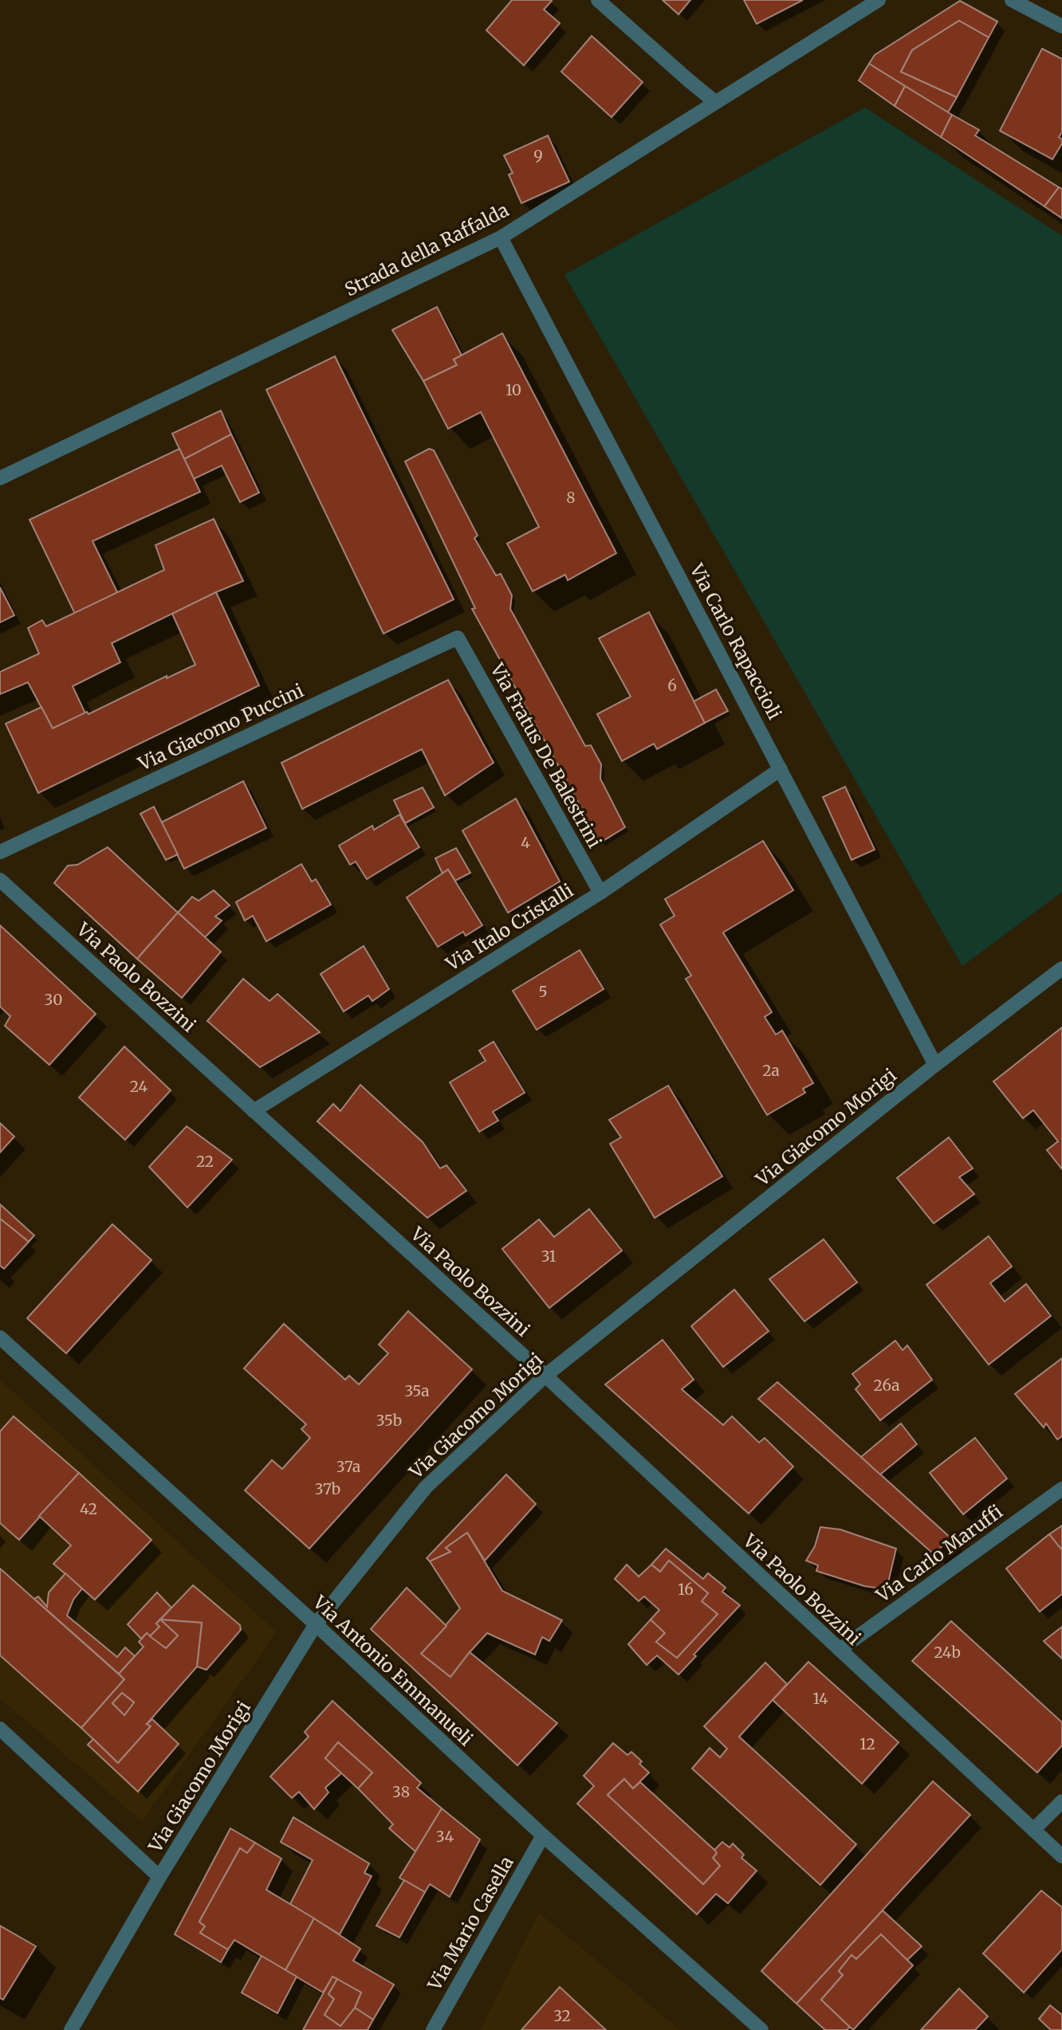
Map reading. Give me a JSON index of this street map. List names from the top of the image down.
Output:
{
  "streets": {
    "street": [
      "Strada della Raffalda",
      "Via Carlo Rapaccioli",
      "Via Giacomo Puccini",
      "Via Fratus De Balestrini",
      "Via Italo Cristalli",
      "Via Paolo Bozzini",
      "Via Giacomo Morigi",
      "Via Carlo Maruffi",
      "Via Antonio Emmanueli",
      "Via Mario Casella"
    ]
  },
  "crossings": [
    ["Strada della Raffalda", "Via Carlo Rapaccioli"],
    ["Via Carlo Rapaccioli", "Via Italo Cristalli"],
    ["Via Carlo Rapaccioli", "Via Giacomo Morigi"],
    ["Via Giacomo Puccini", "Via Fratus De Balestrini"],
    ["Via Fratus De Balestrini", "Via Italo Cristalli"],
    ["Via Italo Cristalli", "Via Paolo Bozzini"],
    ["Via Paolo Bozzini", "Via Giacomo Morigi"],
    ["Via Paolo Bozzini", "Via Carlo Maruffi"],
    ["Via Giacomo Morigi", "Via Antonio Emmanueli"],
    ["Via Antonio Emmanueli", "Via Mario Casella"]
  ],
  "house_numbers": [
    "9",
    "10",
    "8",
    "6",
    "4",
    "5",
    "30",
    "2a",
    "24",
    "22",
    "31",
    "26a",
    "35a",
    "35b",
    "37a",
    "37b",
    "42",
    "16",
    "24b",
    "14",
    "12",
    "38",
    "34",
    "32"
  ]
}
